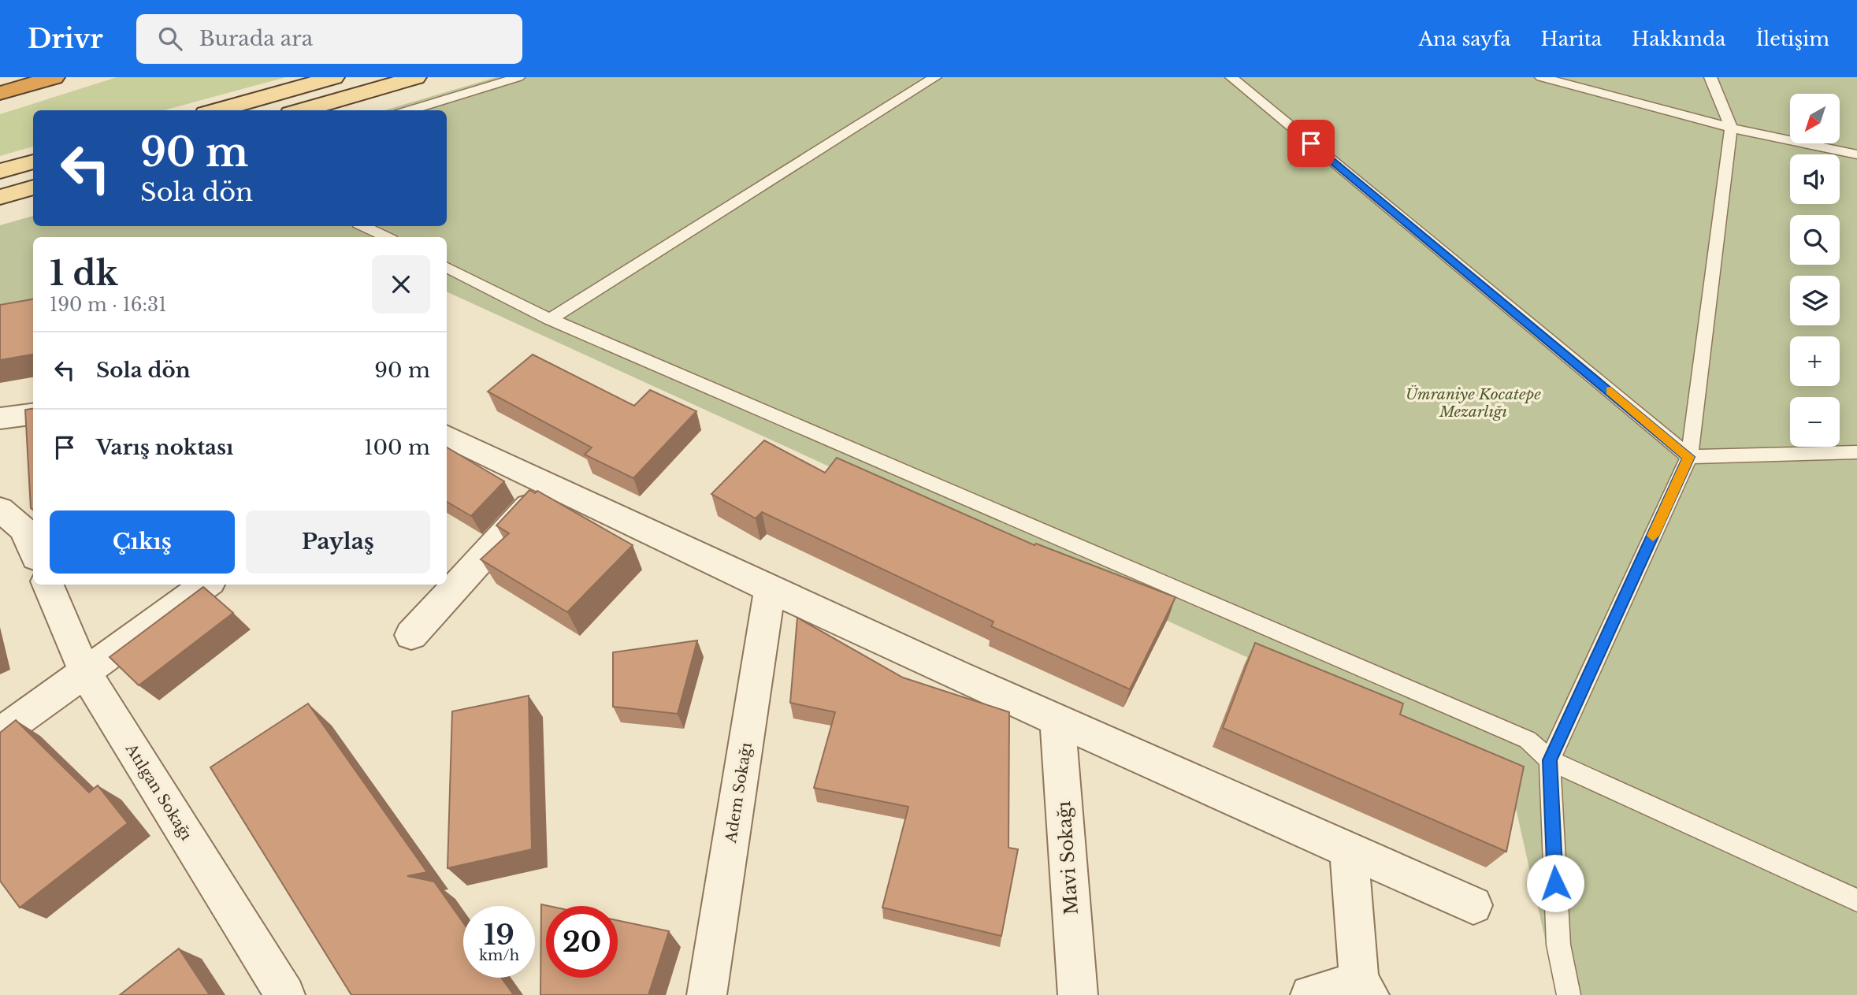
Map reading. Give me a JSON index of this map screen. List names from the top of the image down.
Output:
{
  "streets": {
    "street": ["Atılgan Sokağı", "Adem Sokağı", "Mavi Sokağı"]
  },
  "parks": ["Ümraniye Kocatepe Mezarlığı"],
  "north": "bottom left",
  "page": {
    "header": "Drivr",
    "search": "Burada ara",
    "nav": [
      "Ana sayfa",
      "Harita",
      "Hakkında",
      "İletişim"
    ],
    "map_buttons": ["+", "−"],
    "turn": ["90 m", "Sola dön"],
    "heading": ["1 dk", "190 m · 16:31"],
    "list": [
      {
        "name": "Sola dön",
        "value": "90 m"
      },
      {
        "name": "Varış noktası",
        "value": "100 m"
      }
    ],
    "buttons": ["Çıkış", "Paylaş"],
    "speed": "19 km/h",
    "limit": "20"
  }
}
